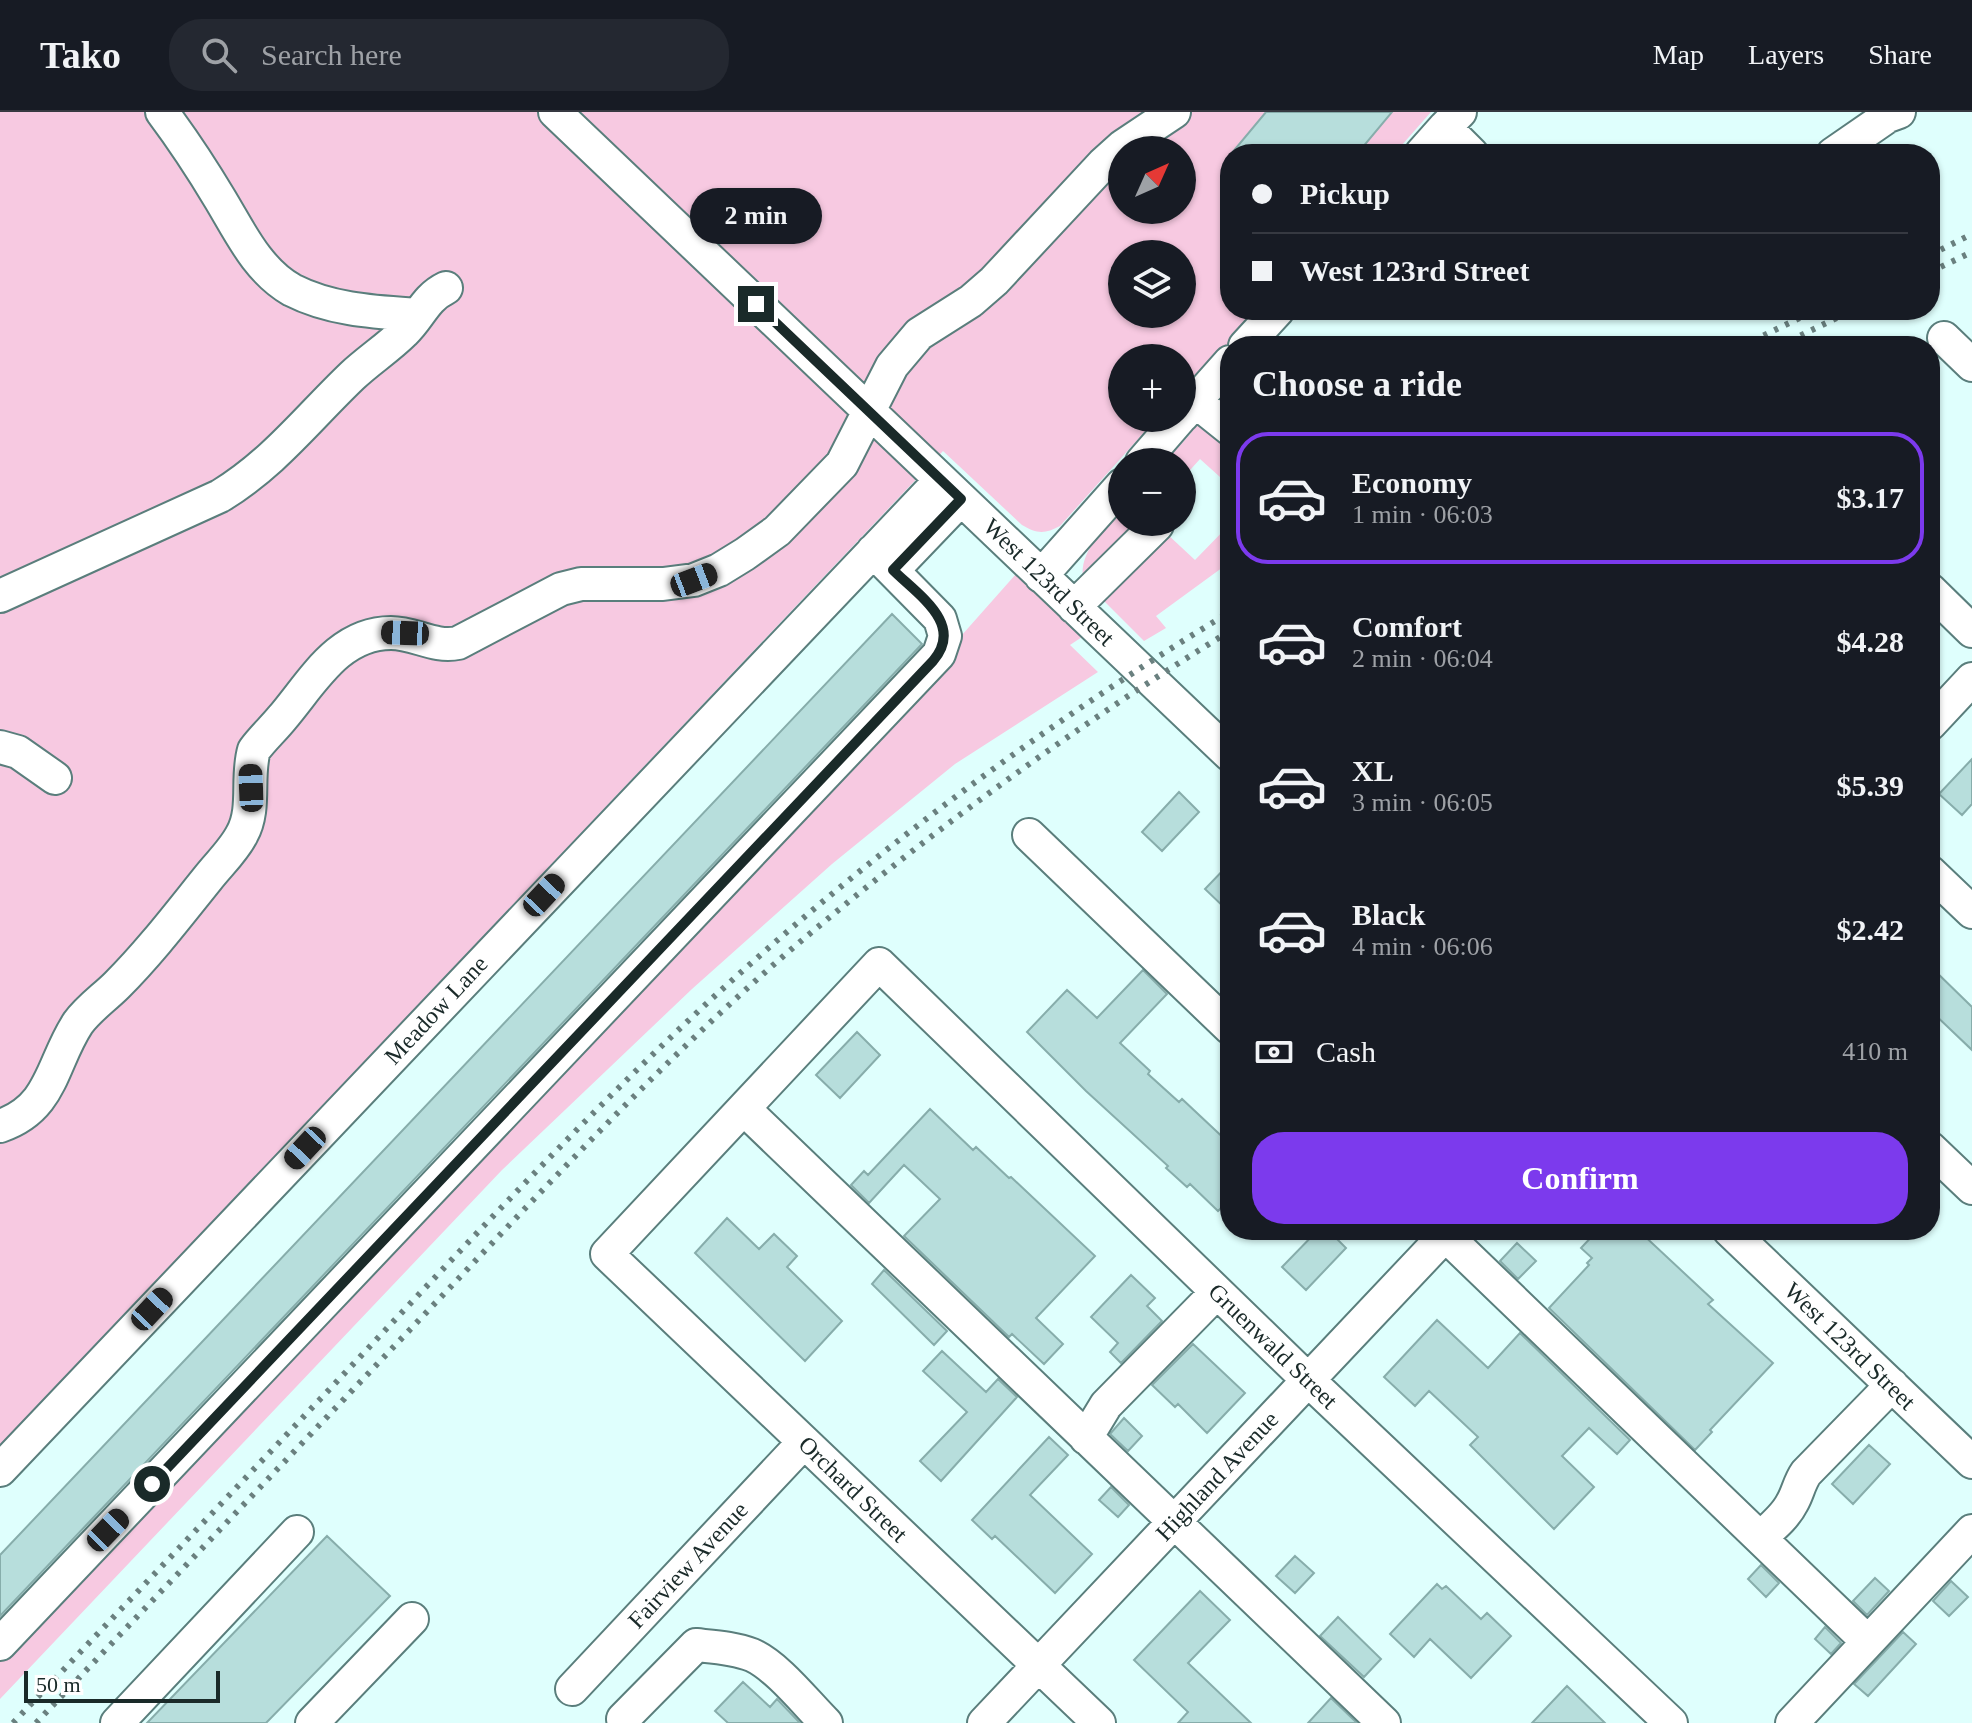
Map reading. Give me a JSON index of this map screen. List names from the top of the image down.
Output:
{
  "streets": {
    "street": [
      "West 123rd Street",
      "Meadow Lane",
      "Gruenwald Street",
      "Highland Avenue",
      "Orchard Street",
      "Fairview Avenue"
    ]
  },
  "crossings": [
    ["West 123rd Street", "Meadow Lane"],
    ["Gruenwald Street", "Highland Avenue"],
    ["Gruenwald Street", "Orchard Street"],
    ["Highland Avenue", "Orchard Street"],
    ["Orchard Street", "Fairview Avenue"]
  ],
  "scale_bar": "50 m",
  "north": "top right",
  "page": {
    "header": "Tako",
    "search": "Search here",
    "nav": ["Map", "Layers", "Share"],
    "map_buttons": ["+", "−"],
    "banner": ["Pickup", "West 123rd Street"],
    "bubble": "2 min",
    "heading": "Choose a ride",
    "list": [
      {
        "name": "Economy",
        "note": "1 min · 06:03",
        "value": "$3.17"
      },
      {
        "name": "Comfort",
        "note": "2 min · 06:04",
        "value": "$4.28"
      },
      {
        "name": "XL",
        "note": "3 min · 06:05",
        "value": "$5.39"
      },
      {
        "name": "Black",
        "note": "4 min · 06:06",
        "value": "$2.42"
      }
    ],
    "pay": ["Cash", "410 m"],
    "buttons": "Confirm",
    "scale": "50 m"
  }
}
